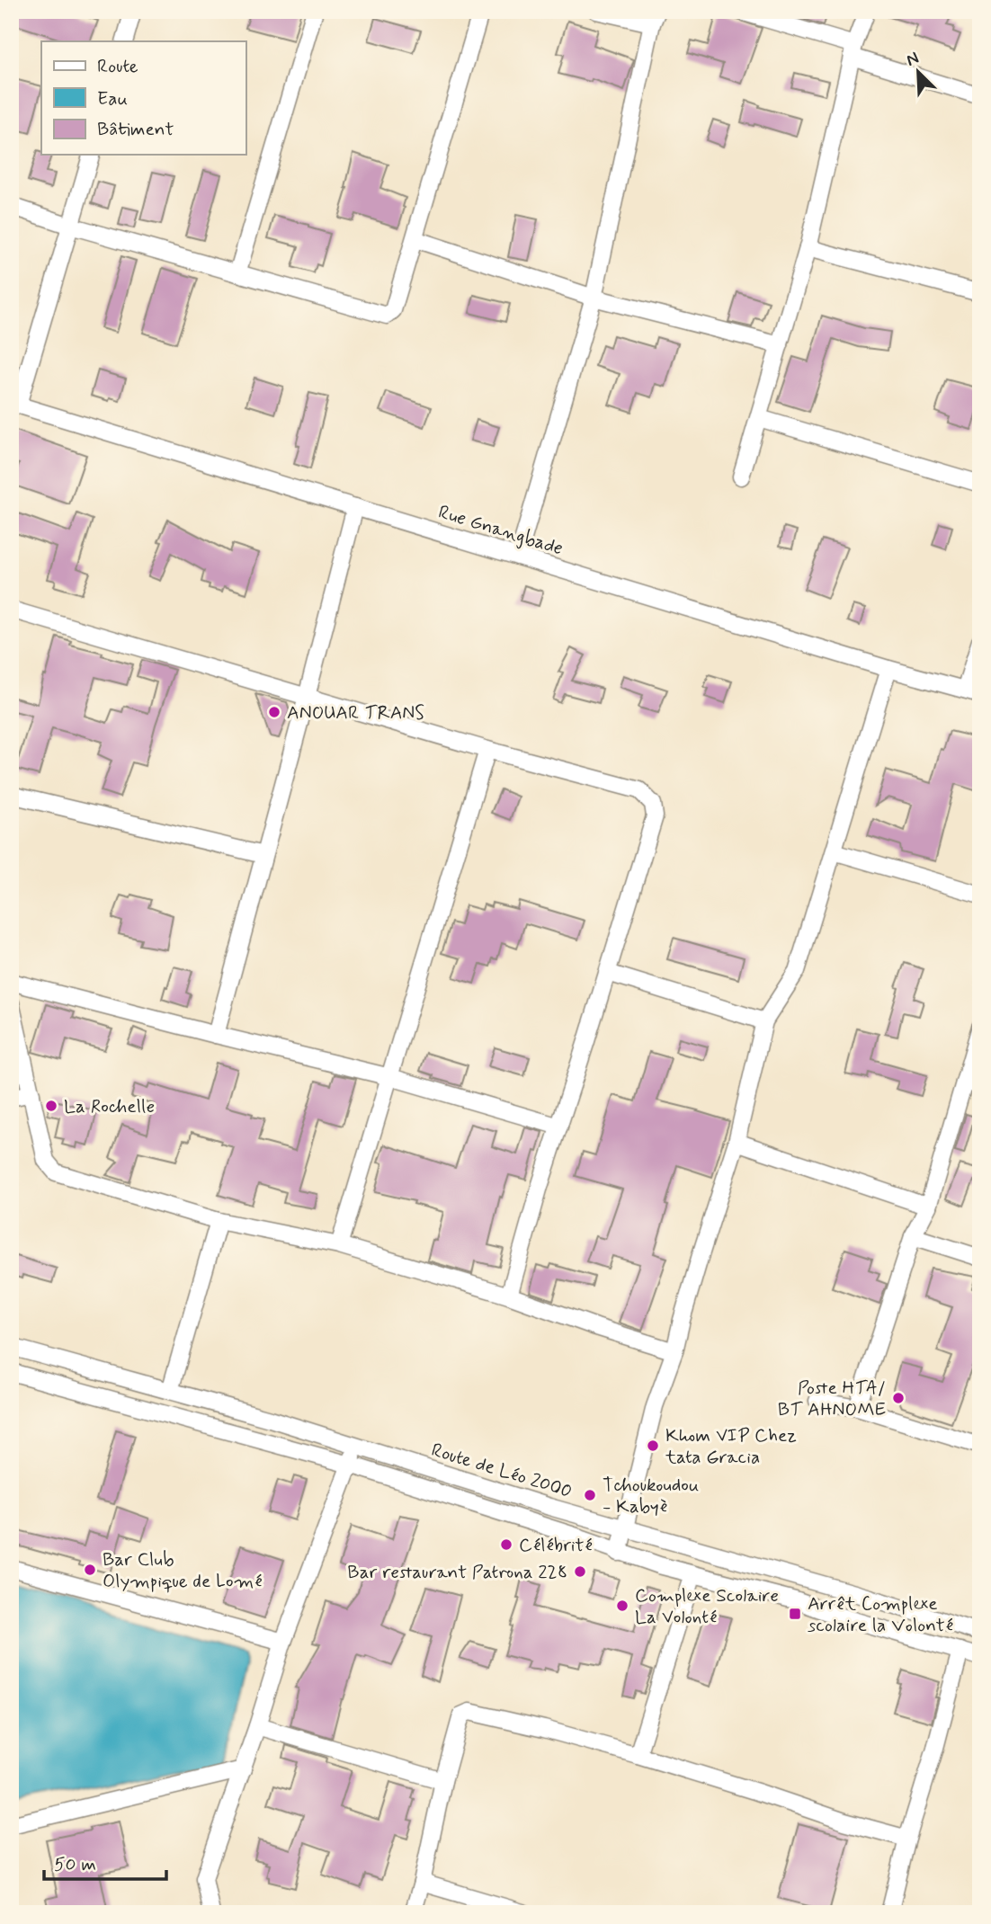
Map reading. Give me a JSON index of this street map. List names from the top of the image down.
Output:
{
  "streets": {
    "street": ["Rue Gnangbade", "Route de Léo 2000"]
  },
  "places": {
    "other": [
      "ANOUAR TRANS",
      "La Rochelle",
      "Poste HTA/ BT AHNOME",
      "Khom VIP Chez tata Gracia",
      "Tchoukoudou - Kabyè",
      "Célébrité",
      "Bar Club Olympique de Lomé",
      "Bar restaurant Patrona 228",
      "Complexe Scolaire La Volonté"
    ],
    "transit": ["Arrêt Complexe scolaire la Volonté"]
  },
  "legend": ["Route", "Eau", "Bâtiment"],
  "scale_bar": "50 m",
  "north": "top left"
}
